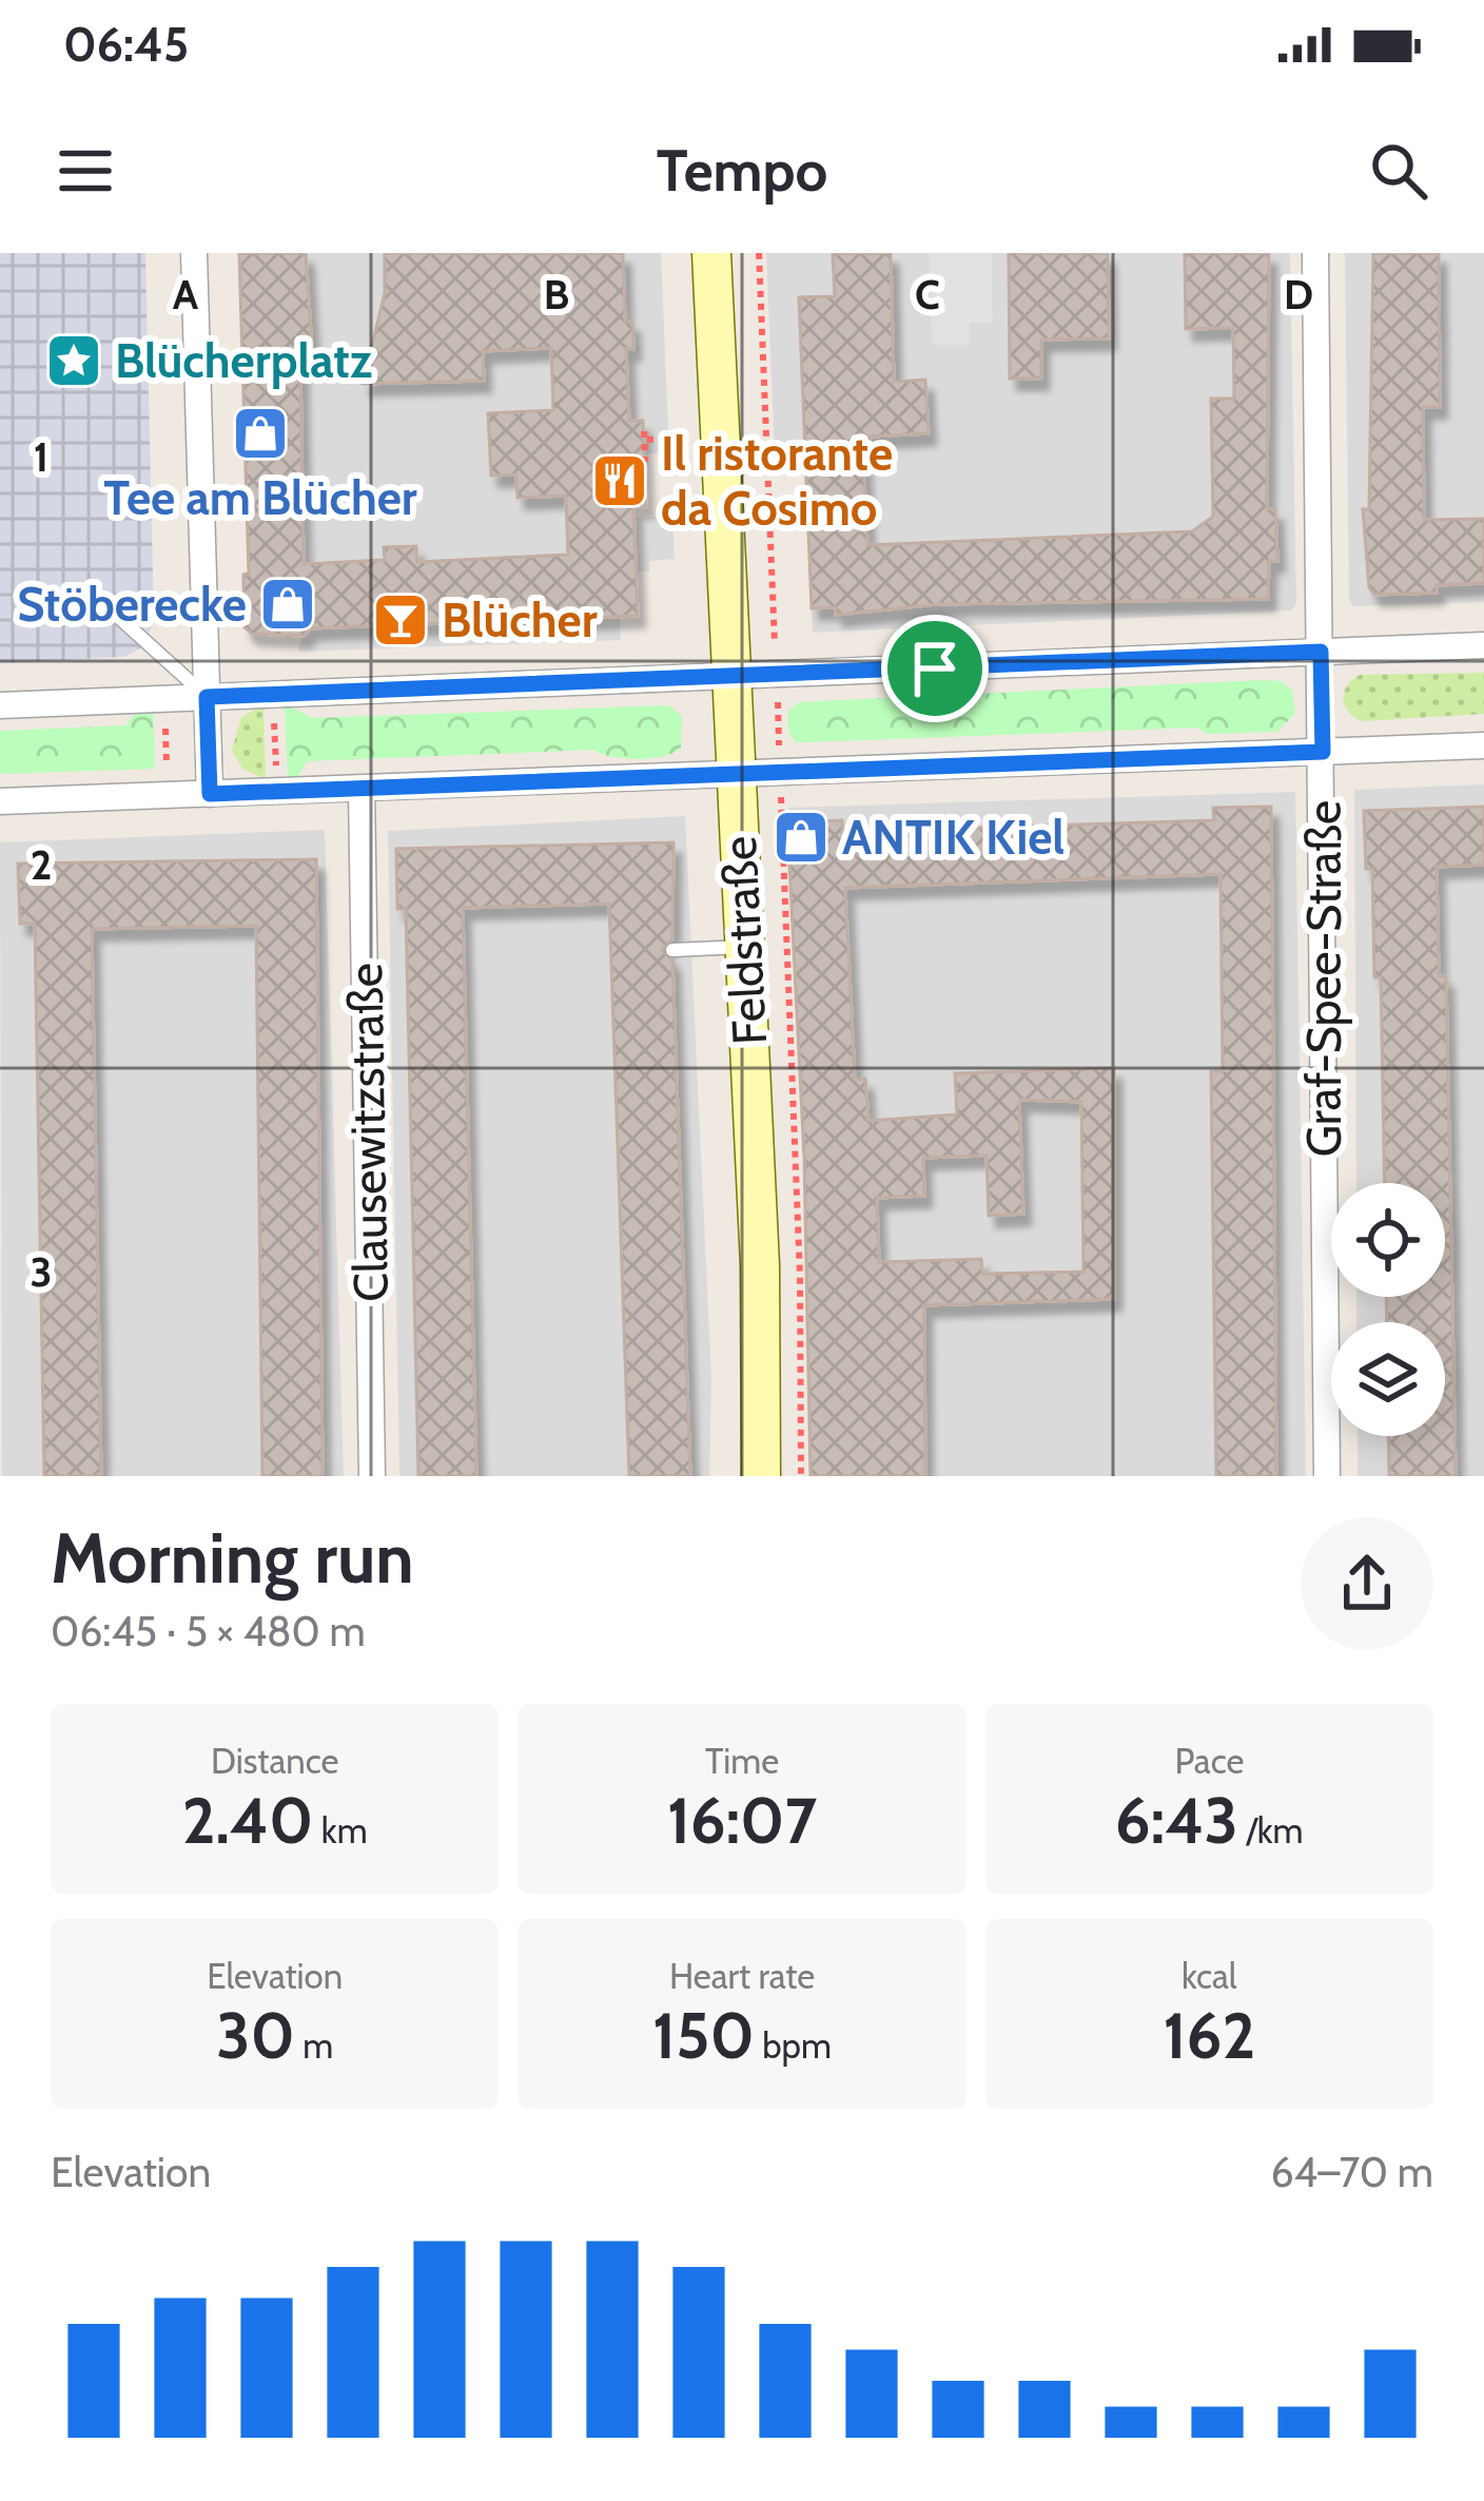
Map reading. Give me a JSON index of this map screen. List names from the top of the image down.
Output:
{
  "streets": {
    "street": ["Feldstraße", "Graf-Spee-Straße", "Clausewitzstraße"]
  },
  "places": {
    "place": ["Blücherplatz"],
    "shop": ["Tee am Blücher", "Stöberecke", "ANTIK Kiel"],
    "restaurant": ["Il ristorante da Cosimo"],
    "bar": ["Blücher"]
  },
  "page": {
    "status": "06:45",
    "header": "Tempo",
    "heading": ["Morning run", "06:45 · 5 × 480 m"],
    "stats": [
      ["Distance", "2.40 km"],
      ["Time", "16:07"],
      ["Pace", "6:43 /km"],
      ["Elevation", "30 m"],
      ["Heart rate", "150 bpm"],
      ["kcal", "162"]
    ],
    "chart": ["Elevation", "64–70 m"]
  },
  "grid": {
    "columns": [
      "A",
      "B",
      "C",
      "D"
    ],
    "rows": ["1", "2", "3"]
  }
}
